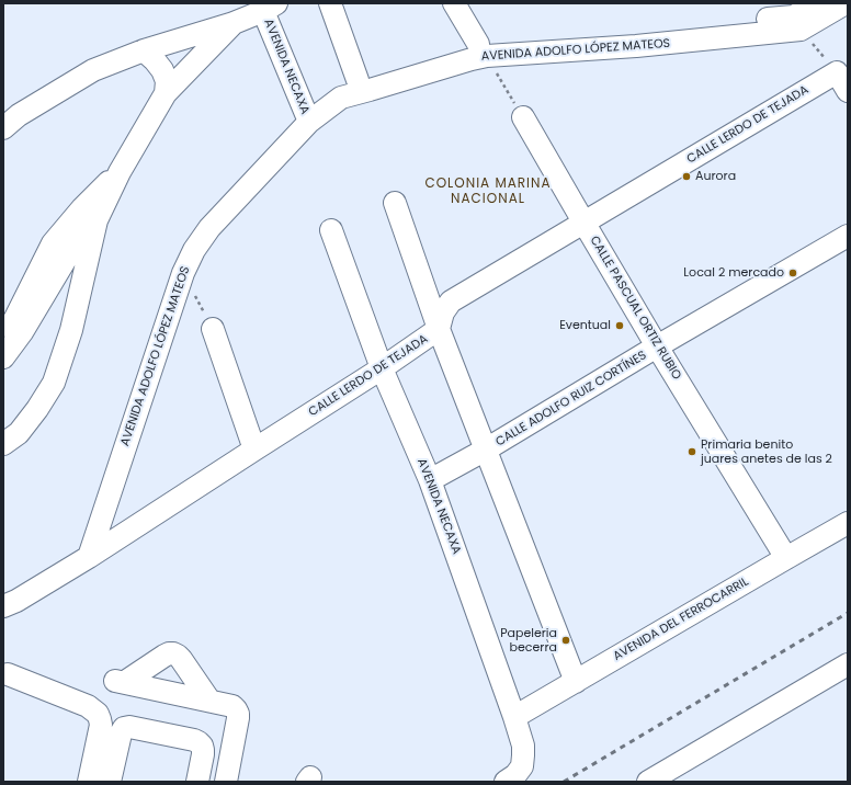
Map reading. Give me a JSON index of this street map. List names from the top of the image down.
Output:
{
  "streets": {
    "street": [
      "AVENIDA ADOLFO LÓPEZ MATEOS",
      "AVENIDA NECAXA",
      "CALLE LERDO DE TEJADA",
      "CALLE PASCUAL ORTIZ RUBIO",
      "CALLE ADOLFO RUIZ CORTÍNES",
      "AVENIDA DEL FERROCARRIL"
    ]
  },
  "crossings": [
    ["AVENIDA ADOLFO LÓPEZ MATEOS", "AVENIDA NECAXA"],
    ["AVENIDA ADOLFO LÓPEZ MATEOS", "CALLE LERDO DE TEJADA"],
    ["AVENIDA NECAXA", "CALLE LERDO DE TEJADA"],
    ["AVENIDA NECAXA", "CALLE ADOLFO RUIZ CORTÍNES"],
    ["AVENIDA NECAXA", "AVENIDA DEL FERROCARRIL"],
    ["CALLE LERDO DE TEJADA", "CALLE PASCUAL ORTIZ RUBIO"],
    ["CALLE PASCUAL ORTIZ RUBIO", "CALLE ADOLFO RUIZ CORTÍNES"],
    ["CALLE PASCUAL ORTIZ RUBIO", "AVENIDA DEL FERROCARRIL"]
  ],
  "districts": ["COLONIA MARINA NACIONAL"],
  "places": [
    "Aurora",
    "Local 2 mercado",
    "Eventual",
    "Primaria benito juares anetes de las 2",
    "Papeleria becerra"
  ]
}
